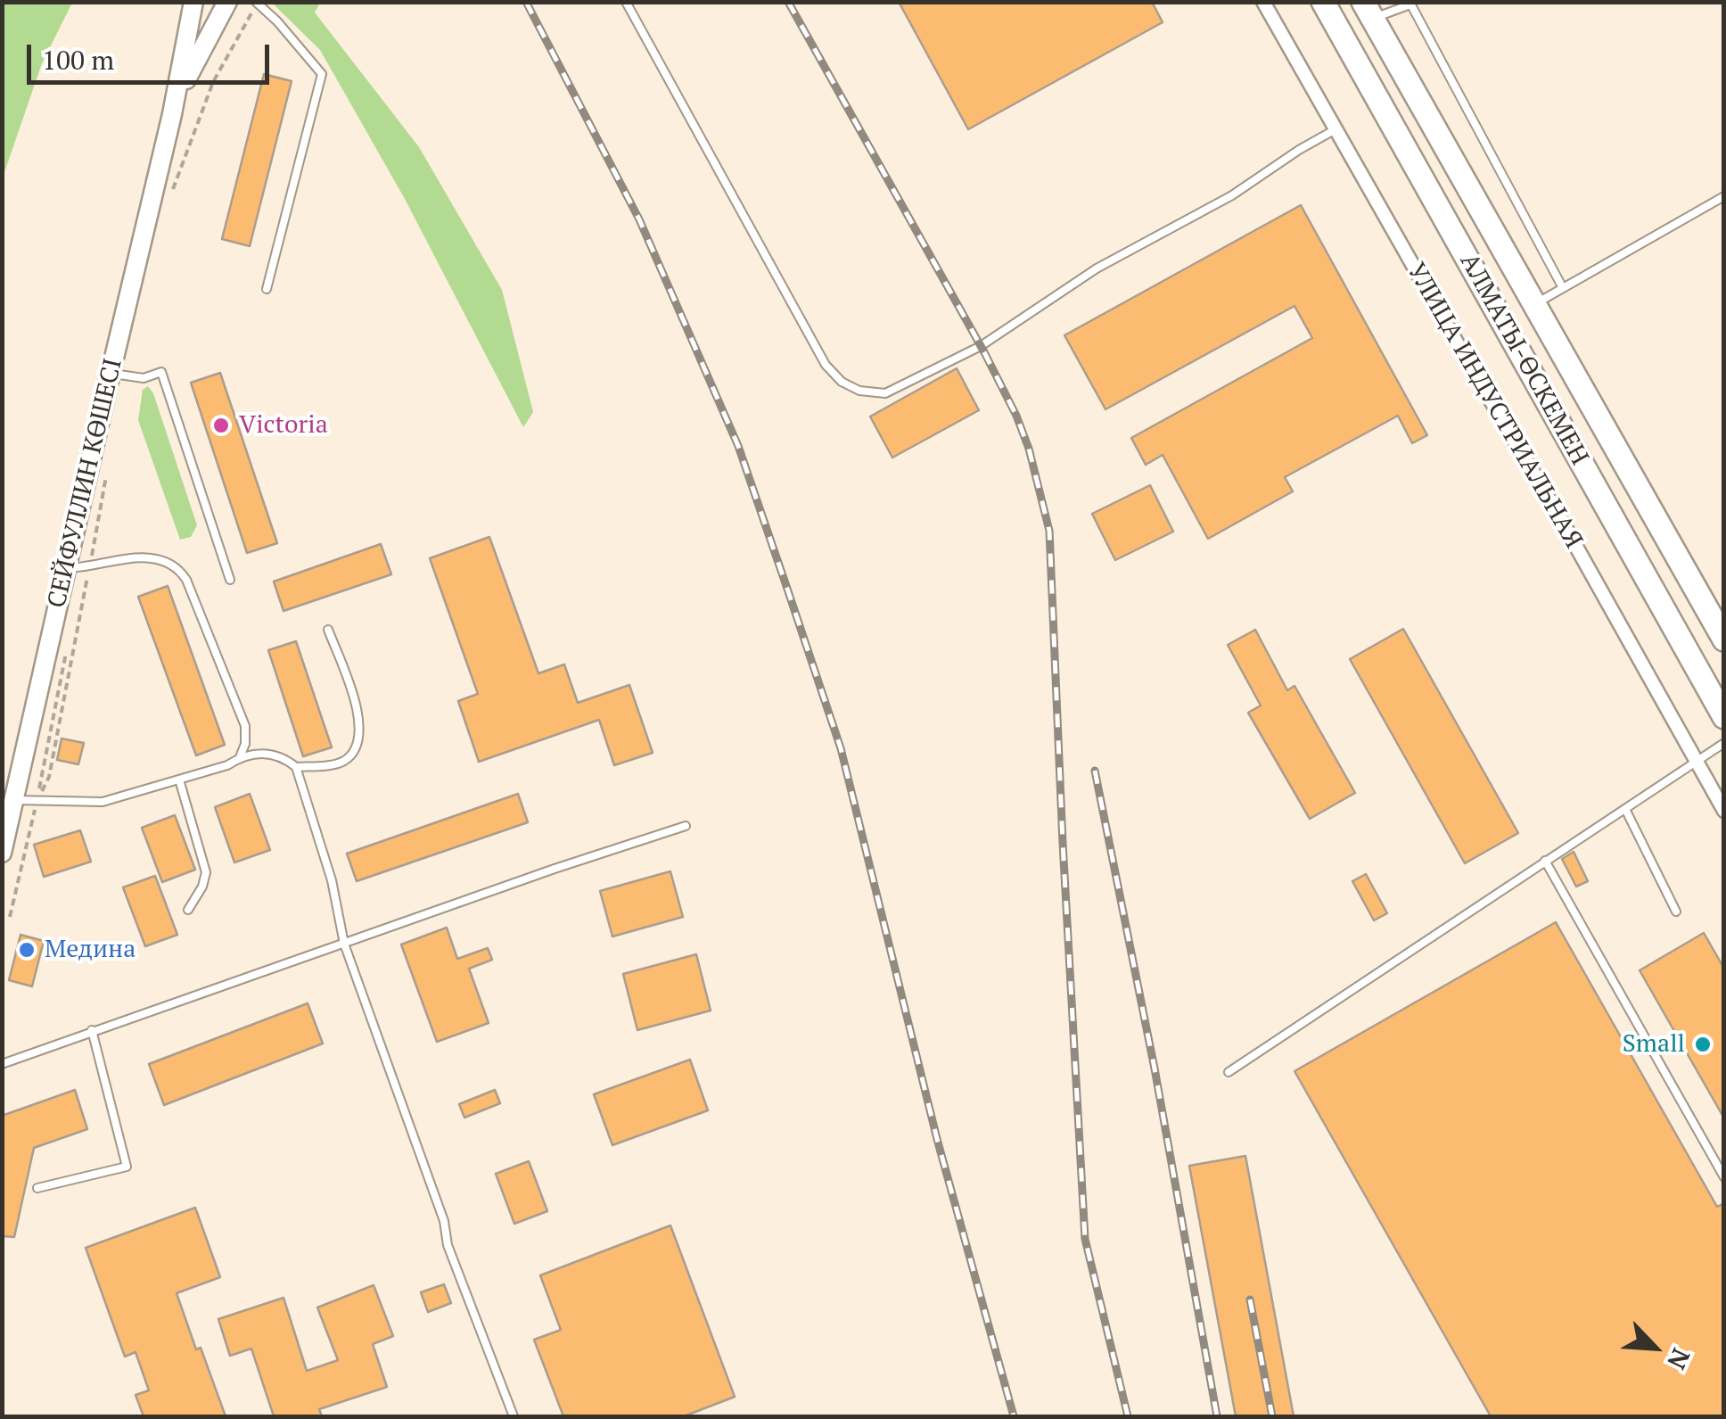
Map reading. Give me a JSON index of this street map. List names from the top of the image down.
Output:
{
  "streets": {
    "highway": ["АЛМАТЫ-ӨСКЕМЕН"],
    "main road": ["СЕЙФУЛЛИН КӨШЕСІ"],
    "street": ["УЛИЦА ИНДУСТРИАЛЬНАЯ"]
  },
  "places": ["Victoria", "Медина", "Small"],
  "scale_bar": "100 m",
  "north": "bottom right"
}
